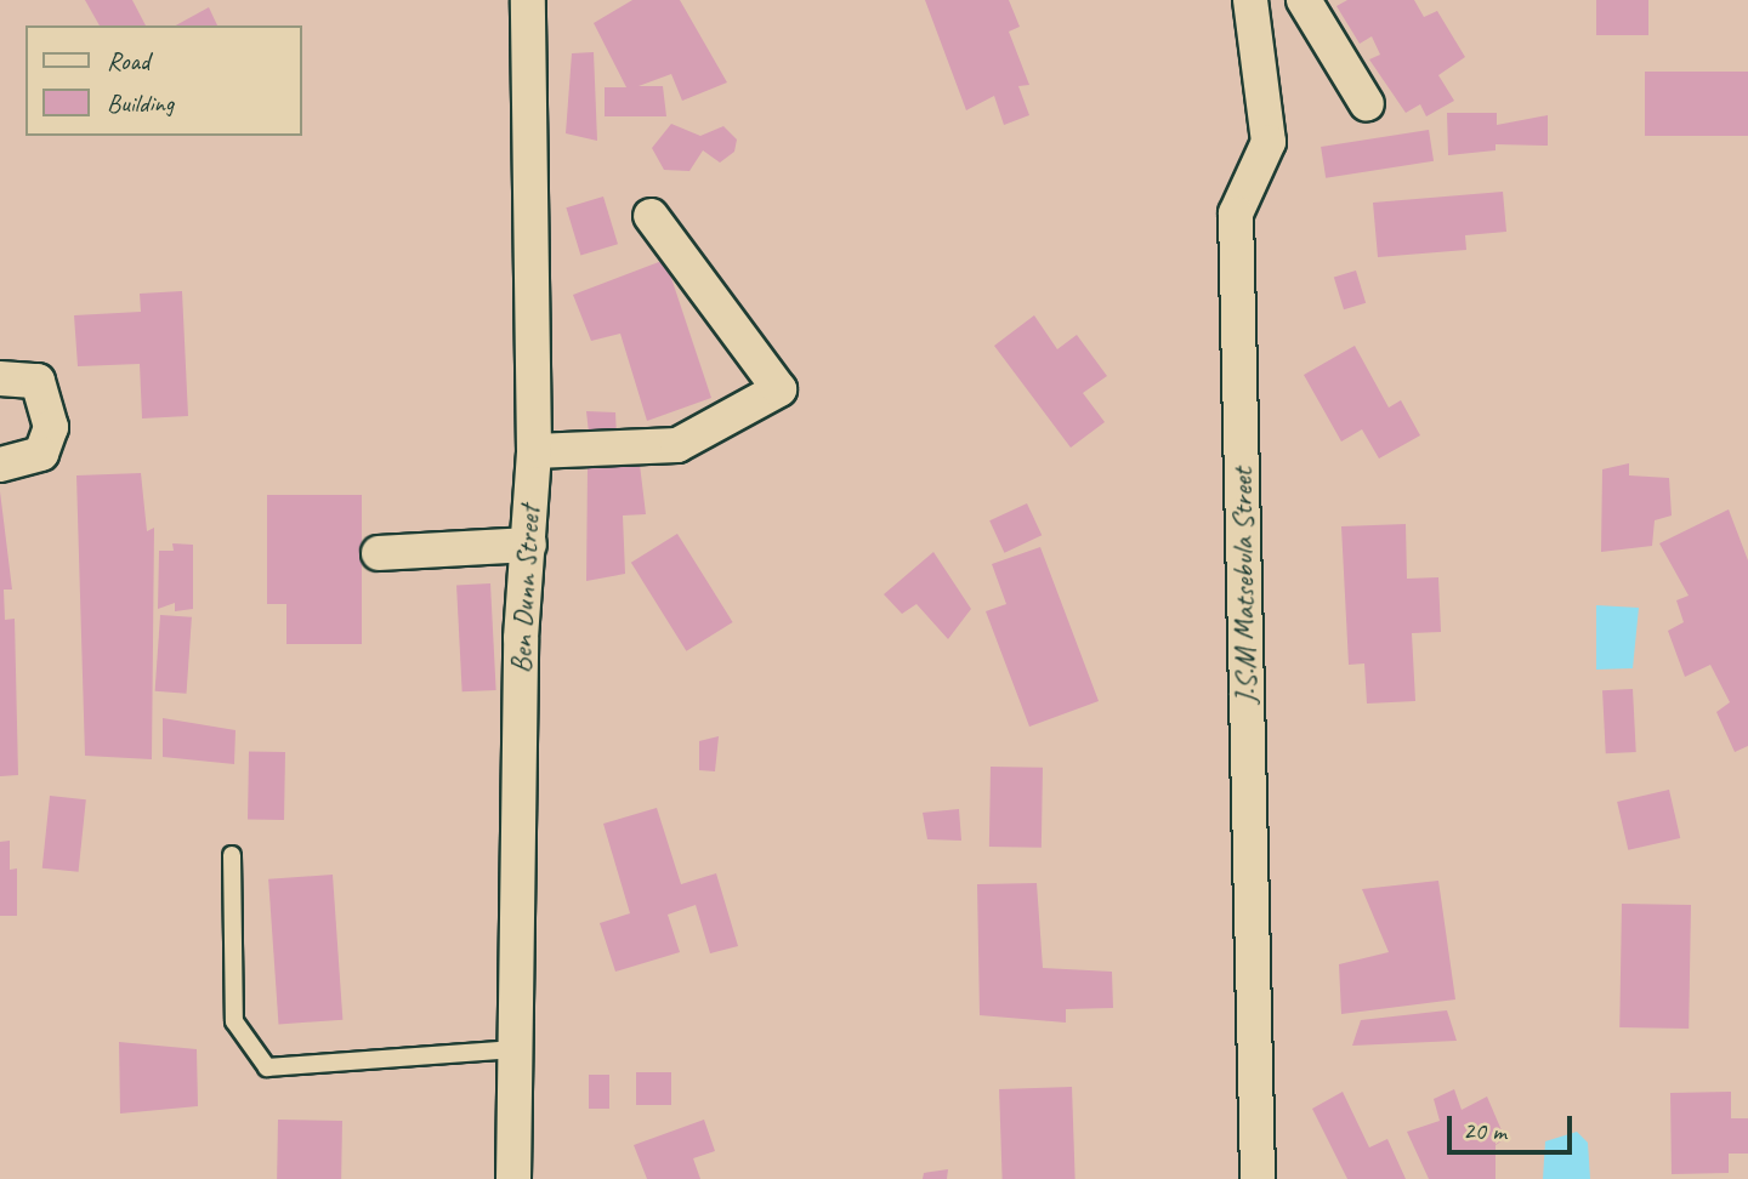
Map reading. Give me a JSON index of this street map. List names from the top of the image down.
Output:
{
  "streets": {
    "street": ["J.S.M Matsebula Street", "Ben Dunn Street"]
  },
  "legend": ["Road", "Building"],
  "scale_bar": "20 m"
}
